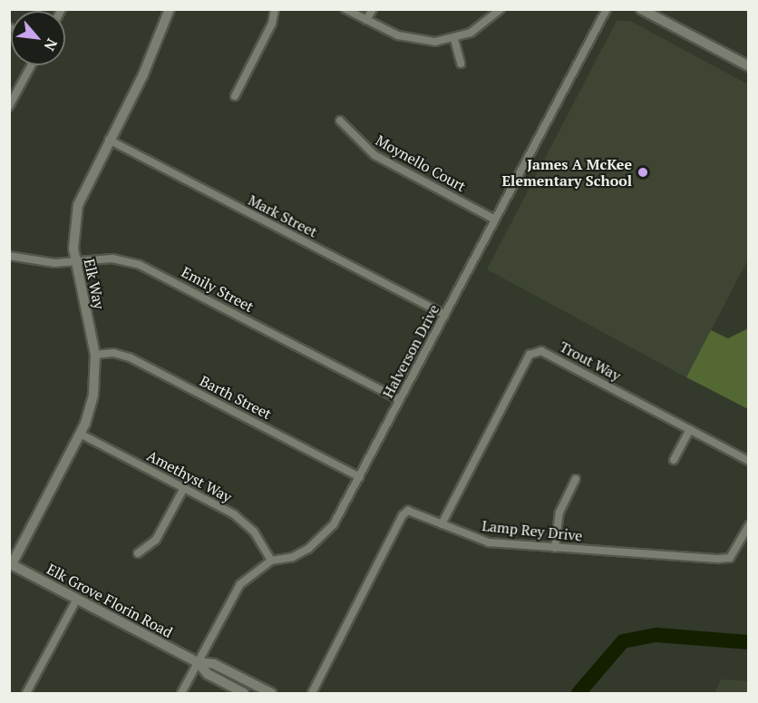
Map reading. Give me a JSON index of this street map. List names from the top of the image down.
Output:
{
  "streets": {
    "street": [
      "Moynello Court",
      "Mark Street",
      "Elk Way",
      "Emily Street",
      "Halverson Drive",
      "Trout Way",
      "Barth Street",
      "Amethyst Way",
      "Lamp Rey Drive",
      "Elk Grove Florin Road"
    ]
  },
  "crossings": [
    ["Moynello Court", "Halverson Drive"],
    ["Mark Street", "Elk Way"],
    ["Mark Street", "Halverson Drive"],
    ["Elk Way", "Emily Street"],
    ["Elk Way", "Barth Street"],
    ["Elk Way", "Amethyst Way"],
    ["Elk Way", "Elk Grove Florin Road"],
    ["Emily Street", "Halverson Drive"],
    ["Halverson Drive", "Barth Street"],
    ["Halverson Drive", "Amethyst Way"],
    ["Halverson Drive", "Elk Grove Florin Road"],
    ["Trout Way", "Lamp Rey Drive"]
  ],
  "places": ["James A McKee Elementary School"],
  "north": "bottom right"
}
